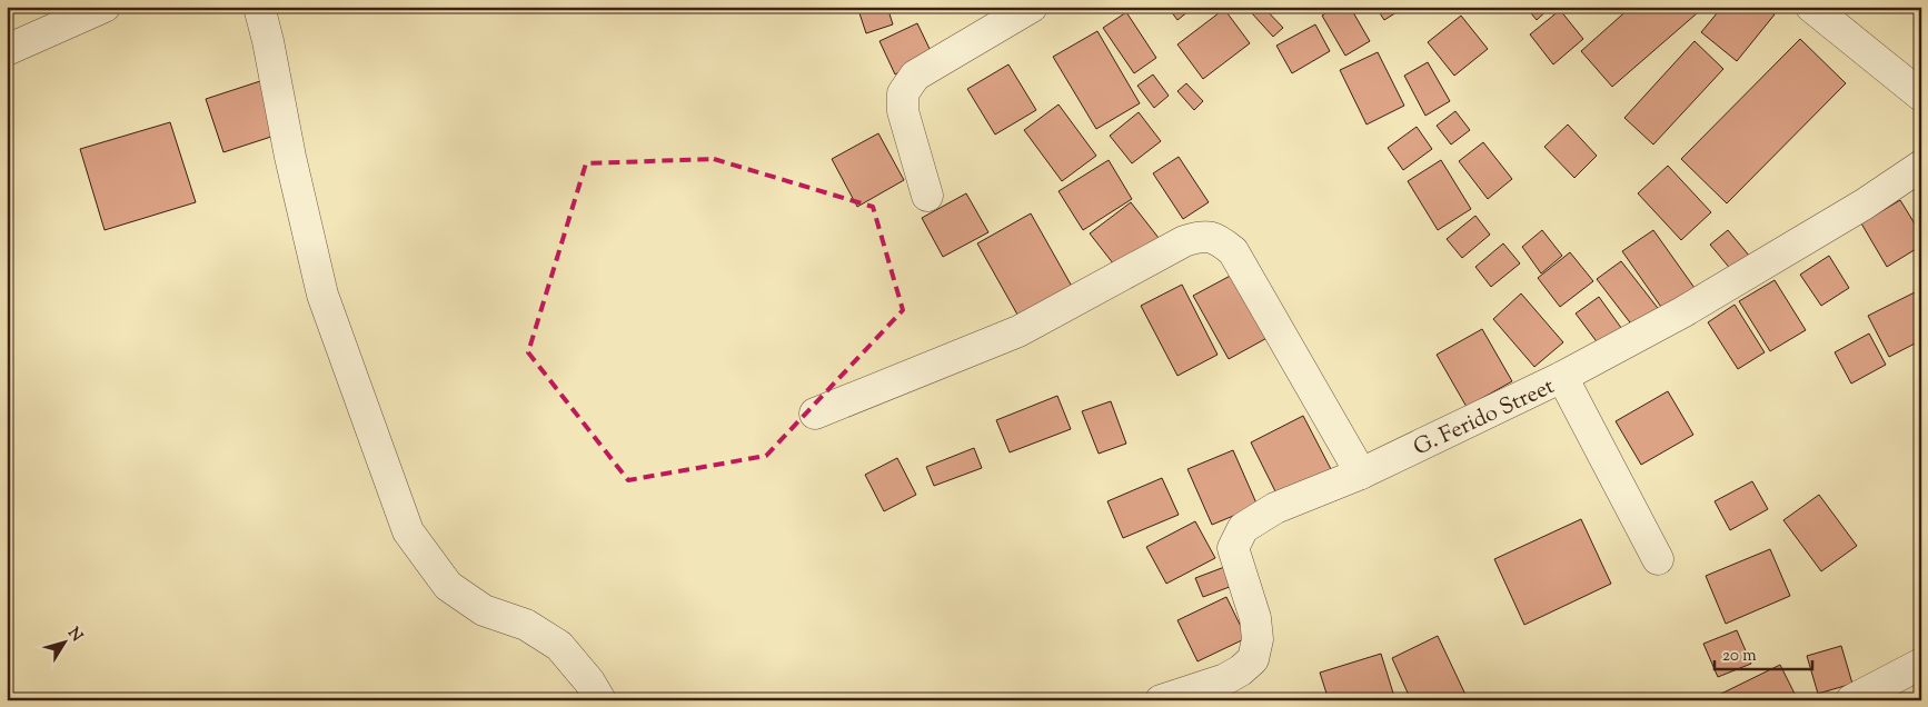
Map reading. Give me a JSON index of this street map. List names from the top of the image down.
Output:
{
  "streets": {
    "street": ["G. Ferido Street"]
  },
  "scale_bar": "20 m",
  "north": "top right"
}
